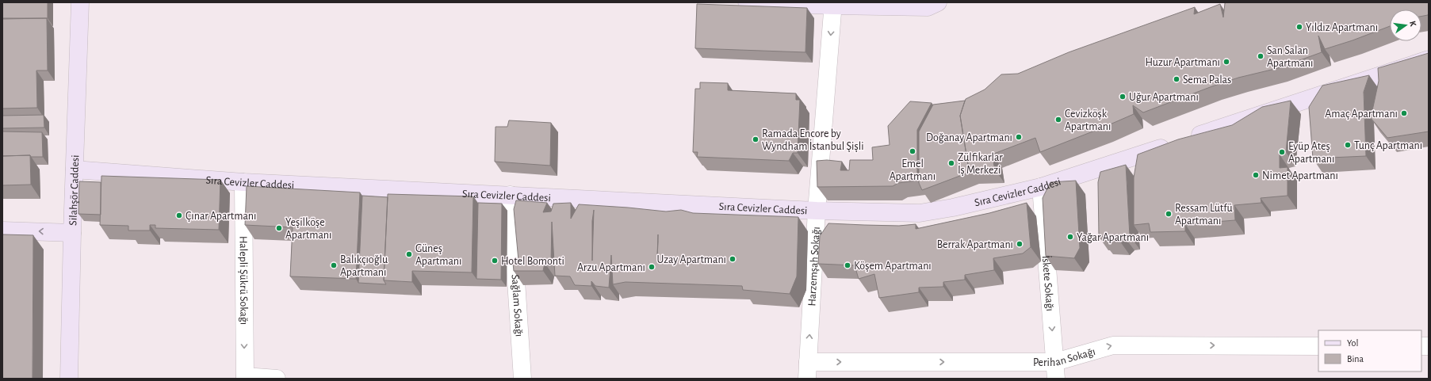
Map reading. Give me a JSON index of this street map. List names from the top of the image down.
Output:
{
  "streets": {
    "street": [
      "Sıra Cevizler Caddesi",
      "Silahşör Caddesi",
      "Harzemşah Sokağı",
      "Halepli Şükrü Sokağı",
      "İskete Sokağı",
      "Sağlam Sokağı",
      "Perihan Sokağı"
    ]
  },
  "crossings": [
    ["Sıra Cevizler Caddesi", "Silahşör Caddesi"],
    ["Sıra Cevizler Caddesi", "Harzemşah Sokağı"],
    ["Sıra Cevizler Caddesi", "Halepli Şükrü Sokağı"],
    ["Sıra Cevizler Caddesi", "İskete Sokağı"],
    ["Sıra Cevizler Caddesi", "Sağlam Sokağı"],
    ["Harzemşah Sokağı", "Perihan Sokağı"],
    ["İskete Sokağı", "Perihan Sokağı"]
  ],
  "one_way": ["Halepli Şükrü Sokağı", "İskete Sokağı", "Perihan Sokağı"],
  "places": [
    "Yıldız Apartmanı",
    "San Salan Apartmanı",
    "Huzur Apartmanı",
    "Sema Palas",
    "Uğur Apartmanı",
    "Amaç Apartmanı",
    "Cevizköşk Apartmanı",
    "Doğanay Apartmanı",
    "Ramada Encore by Wyndham İstanbul Şişli",
    "Tunç Apartmanı",
    "Emel Apartmanı",
    "Eyüp Ateş Apartmanı",
    "Zülfikarlar İş Merkezi",
    "Nimet Apartmanı",
    "Ressam Lütfü Apartmanı",
    "Çınar Apartmanı",
    "Yeşilköşe Apartmanı",
    "Yağar Apartmanı",
    "Berrak Apartmanı",
    "Güneş Apartmanı",
    "Uzay Apartmanı",
    "Hotel Bomonti",
    "Balıkçıoğlu Apartmanı",
    "Köşem Apartmanı",
    "Arzu Apartmanı"
  ],
  "legend": ["Yol", "Bina"],
  "north": "right"
}
